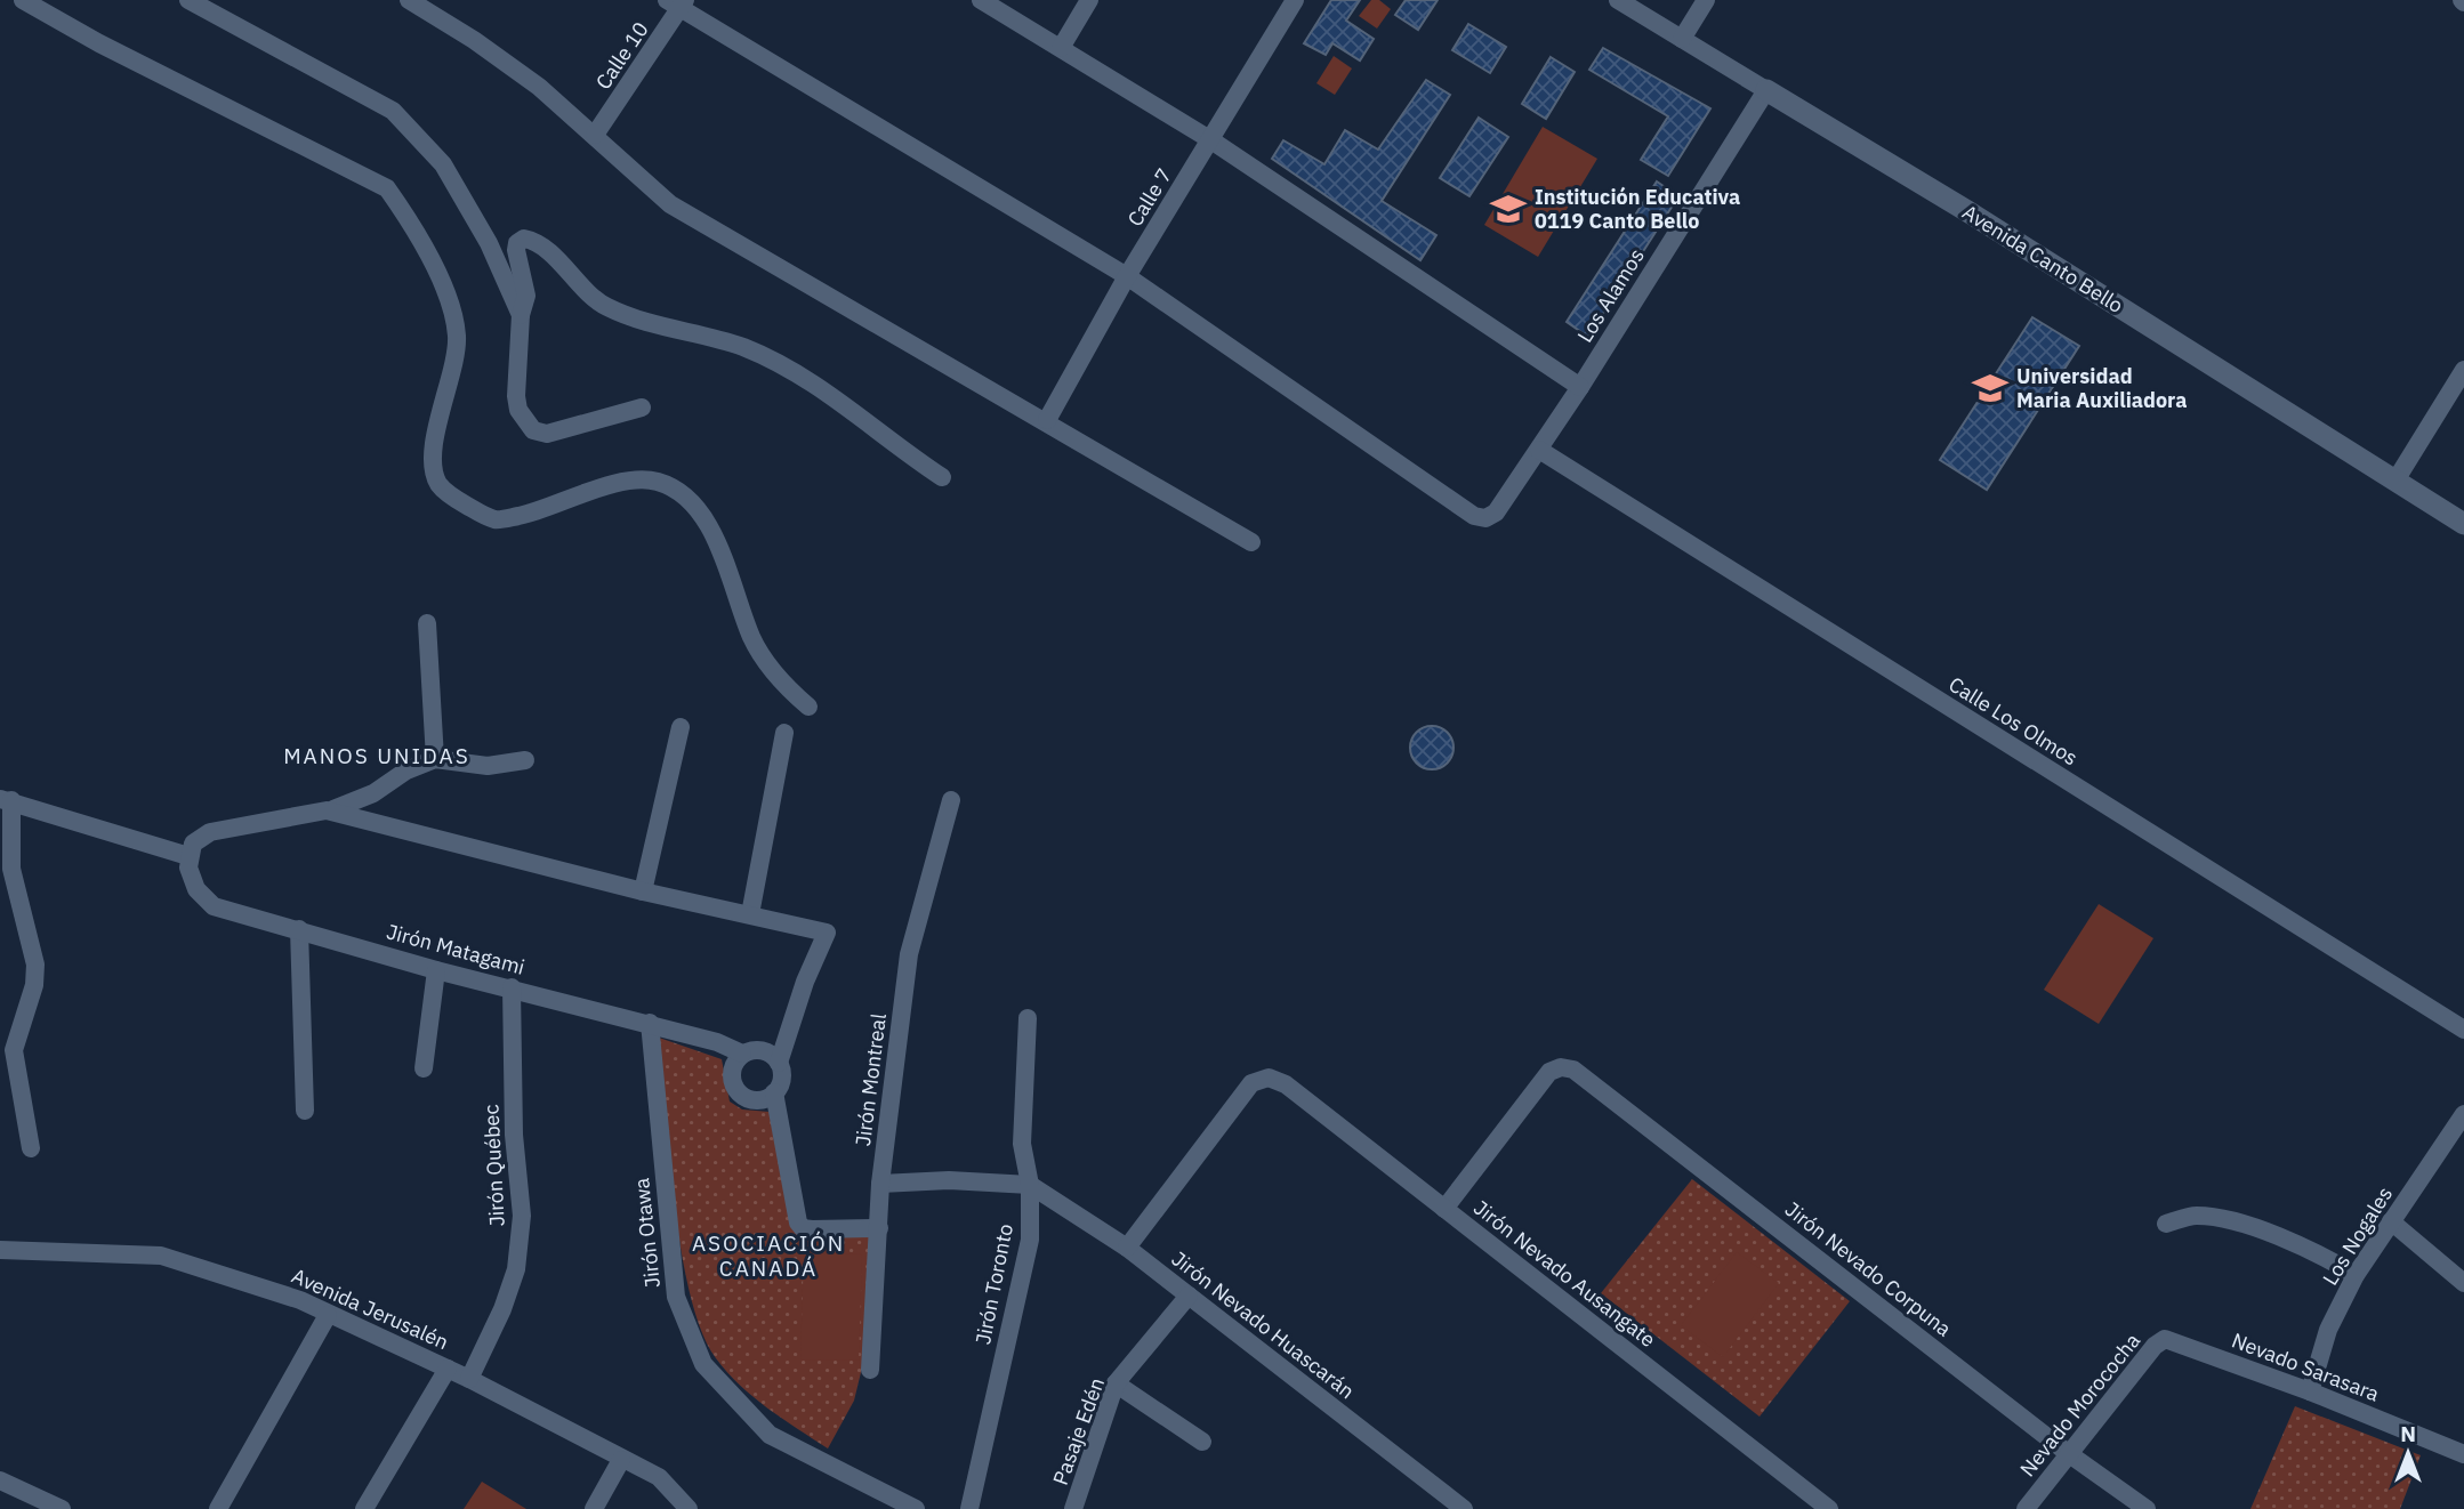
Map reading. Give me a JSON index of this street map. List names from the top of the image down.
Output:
{
  "streets": {
    "street": [
      "Calle 10",
      "Calle 7",
      "Avenida Canto Bello",
      "Los Alamos",
      "Calle Los Olmos",
      "Jirón Matagami",
      "Jirón Montreal",
      "Jirón Québec",
      "Jirón Otawa",
      "Los Nogales",
      "Jirón Nevado Corpuna",
      "Jirón Nevado Ausangate",
      "Jirón Toronto",
      "Avenida Jerusalén",
      "Jirón Nevado Huascarán",
      "Nevado Sarasara",
      "Nevado Morococha",
      "Pasaje Edén"
    ]
  },
  "crossings": [
    ["Calle 7", "Los Alamos"],
    ["Avenida Canto Bello", "Los Alamos"],
    ["Los Alamos", "Calle Los Olmos"],
    ["Jirón Matagami", "Jirón Québec"],
    ["Jirón Matagami", "Jirón Otawa"],
    ["Jirón Québec", "Avenida Jerusalén"],
    ["Los Nogales", "Nevado Sarasara"],
    ["Jirón Nevado Corpuna", "Jirón Nevado Ausangate"],
    ["Jirón Nevado Corpuna", "Nevado Morococha"],
    ["Jirón Nevado Ausangate", "Jirón Nevado Huascarán"],
    ["Jirón Toronto", "Jirón Nevado Huascarán"],
    ["Jirón Nevado Huascarán", "Pasaje Edén"],
    ["Nevado Sarasara", "Nevado Morococha"]
  ],
  "districts": ["MANOS UNIDAS", "ASOCIACIÓN CANADÁ"],
  "places": {
    "school or university": ["Institución Educativa 0119 Canto Bello", "Universidad Maria Auxiliadora"]
  },
  "north": "top"
}
